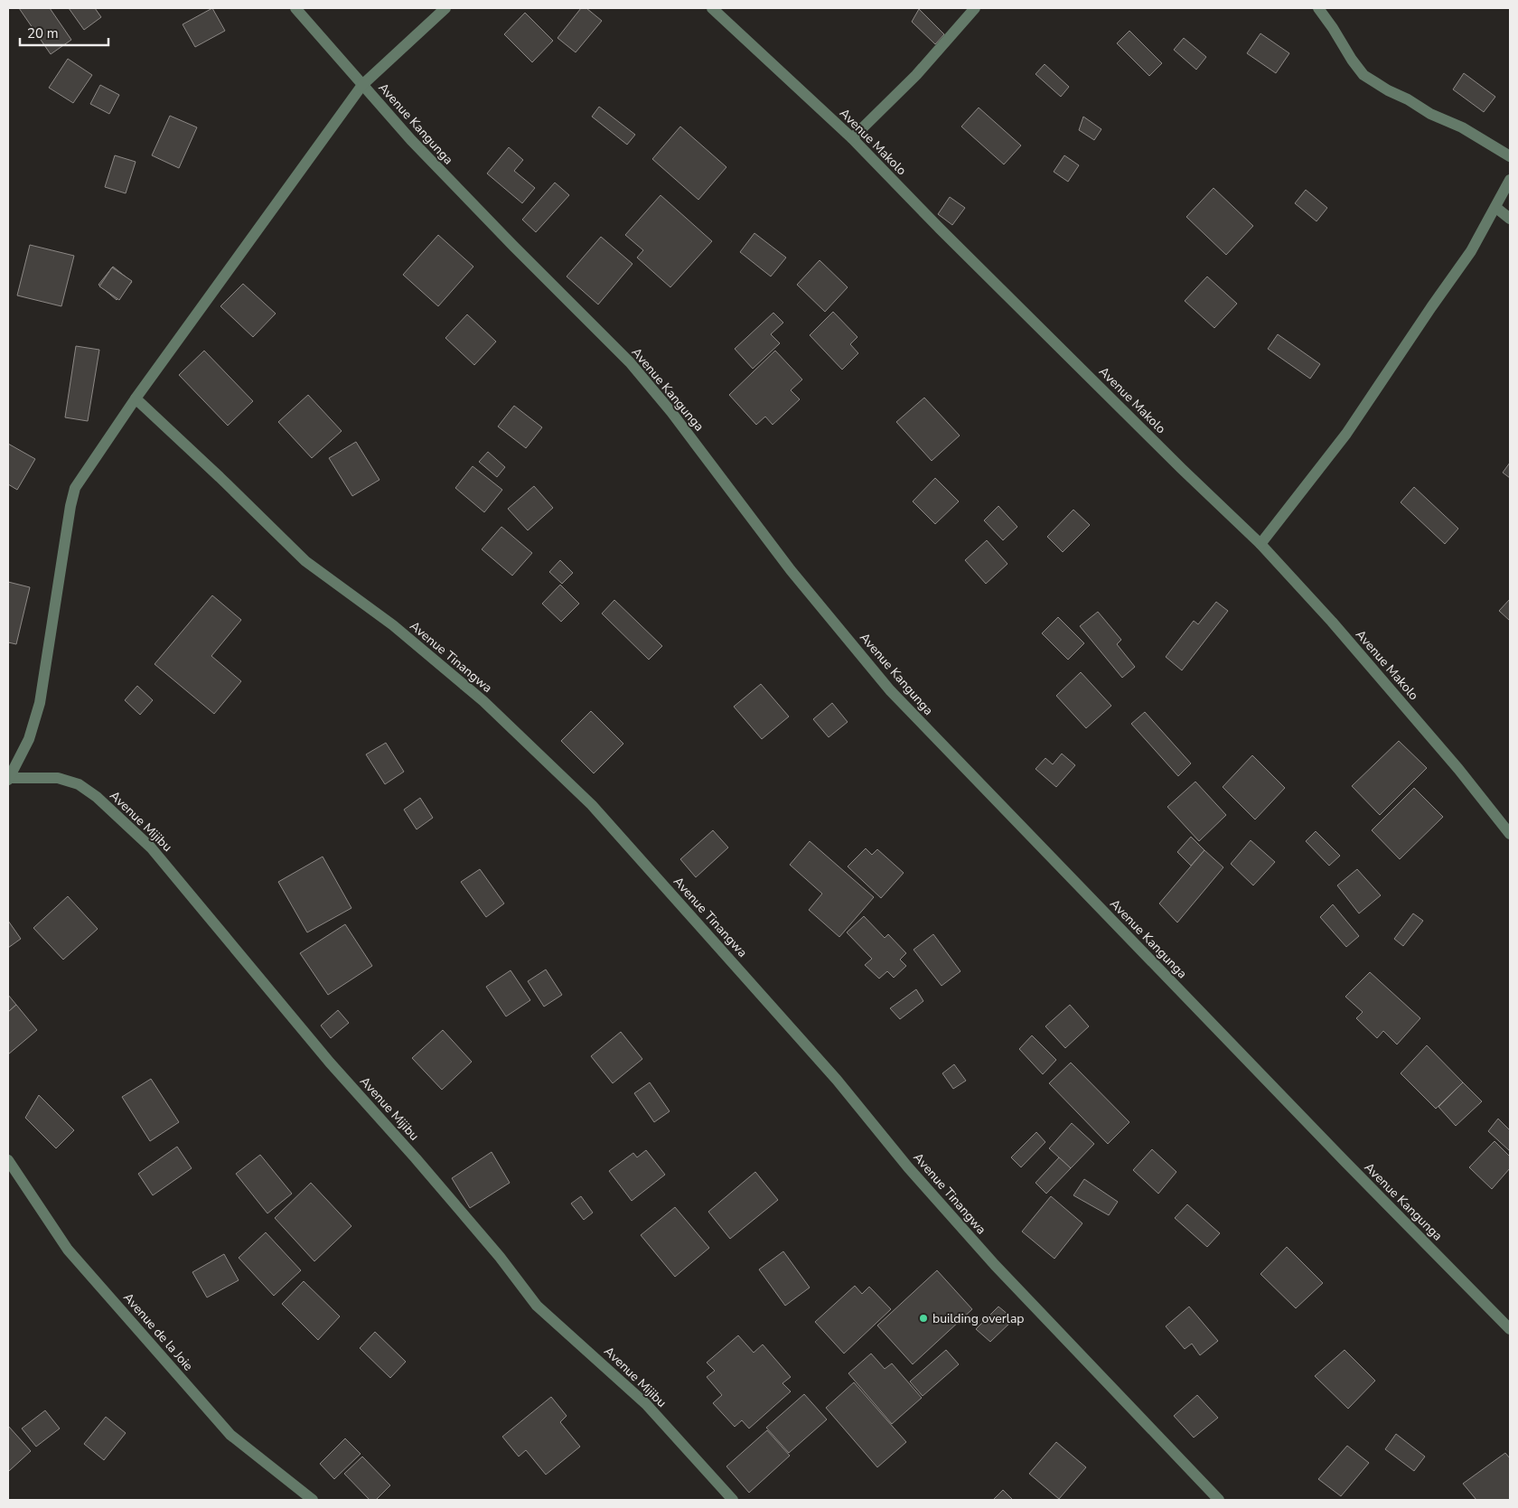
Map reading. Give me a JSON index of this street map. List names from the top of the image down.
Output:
{
  "streets": {
    "street": [
      "Avenue Kangunga",
      "Avenue Makolo",
      "Avenue Tinangwa",
      "Avenue Mijibu",
      "Avenue de la Joie"
    ]
  },
  "places": ["building overlap"],
  "scale_bar": "20 m"
}
